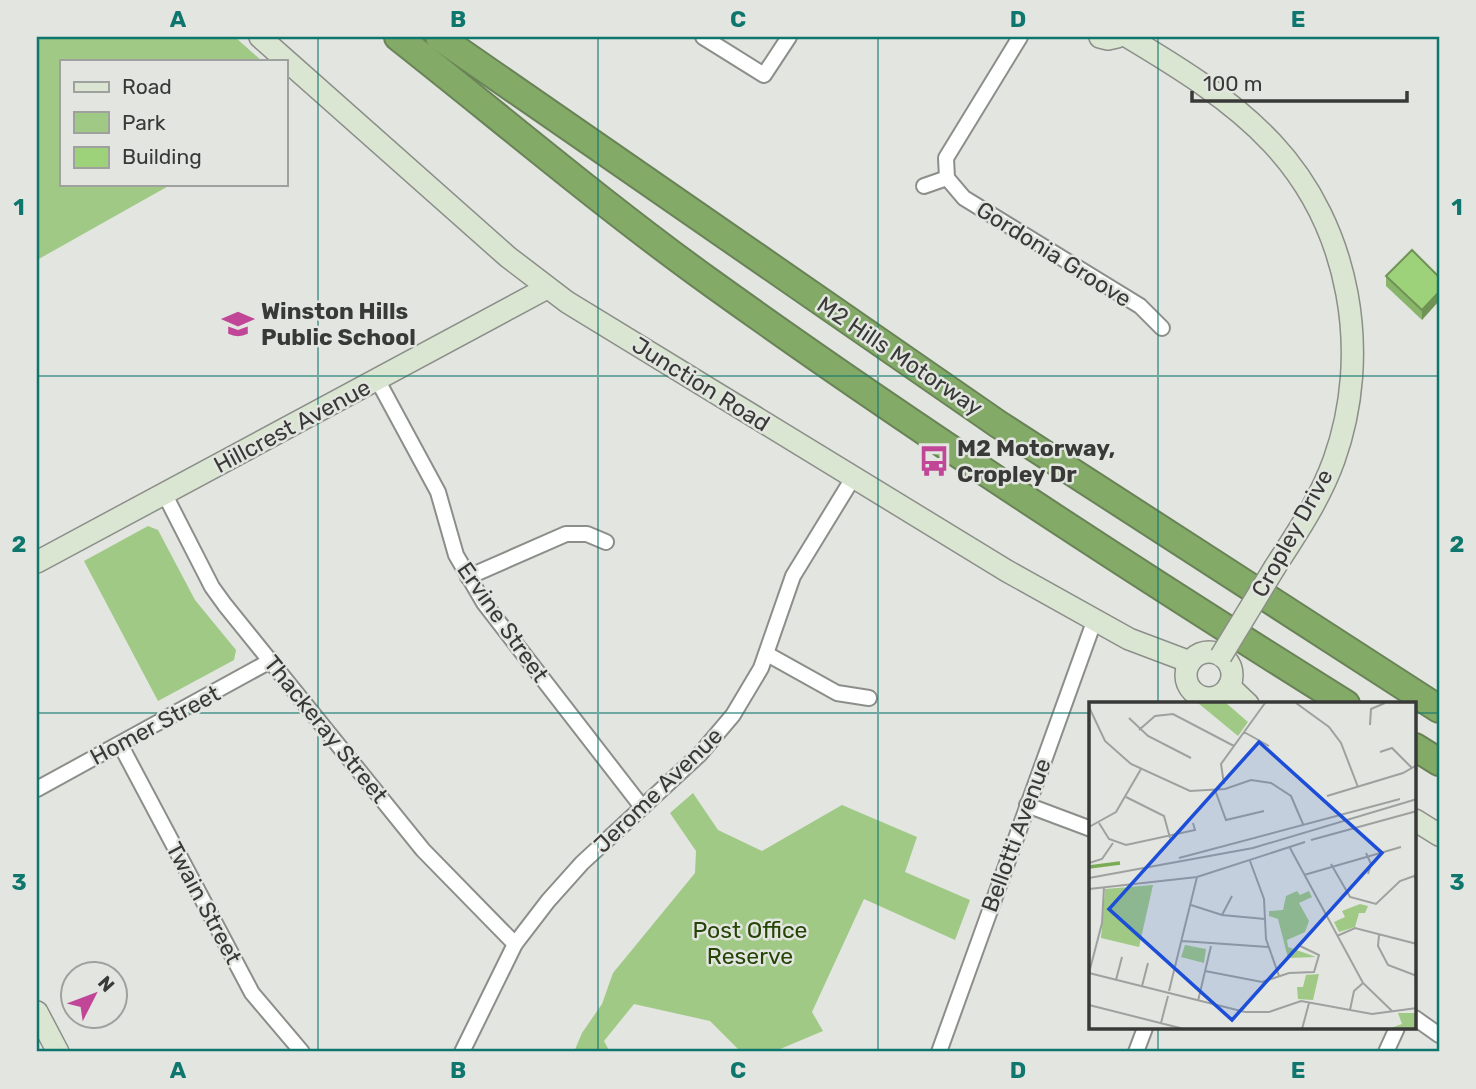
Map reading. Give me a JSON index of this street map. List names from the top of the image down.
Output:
{
  "streets": {
    "highway": ["M2 Hills Motorway"],
    "street": [
      "Gordonia Groove",
      "Junction Road",
      "Hillcrest Avenue",
      "Cropley Drive",
      "Ervine Street",
      "Homer Street",
      "Thackeray Street",
      "Jerome Avenue",
      "Bellotti Avenue",
      "Twain Street"
    ]
  },
  "crossings": [
    ["Junction Road", "Hillcrest Avenue"],
    ["Junction Road", "Cropley Drive"],
    ["Junction Road", "Jerome Avenue"],
    ["Junction Road", "Bellotti Avenue"],
    ["Hillcrest Avenue", "Ervine Street"],
    ["Hillcrest Avenue", "Thackeray Street"],
    ["Ervine Street", "Jerome Avenue"],
    ["Homer Street", "Thackeray Street"],
    ["Homer Street", "Twain Street"],
    ["Thackeray Street", "Jerome Avenue"]
  ],
  "parks": ["Post Office Reserve"],
  "places": {
    "school or university": ["Winston Hills Public School"],
    "bus stop": ["M2 Motorway, Cropley Dr"]
  },
  "legend": ["Road", "Park", "Building"],
  "scale_bar": "100 m",
  "north": "top right",
  "grid": {
    "columns": [
      "A",
      "B",
      "C",
      "D",
      "E"
    ],
    "rows": ["1", "2", "3"]
  }
}
